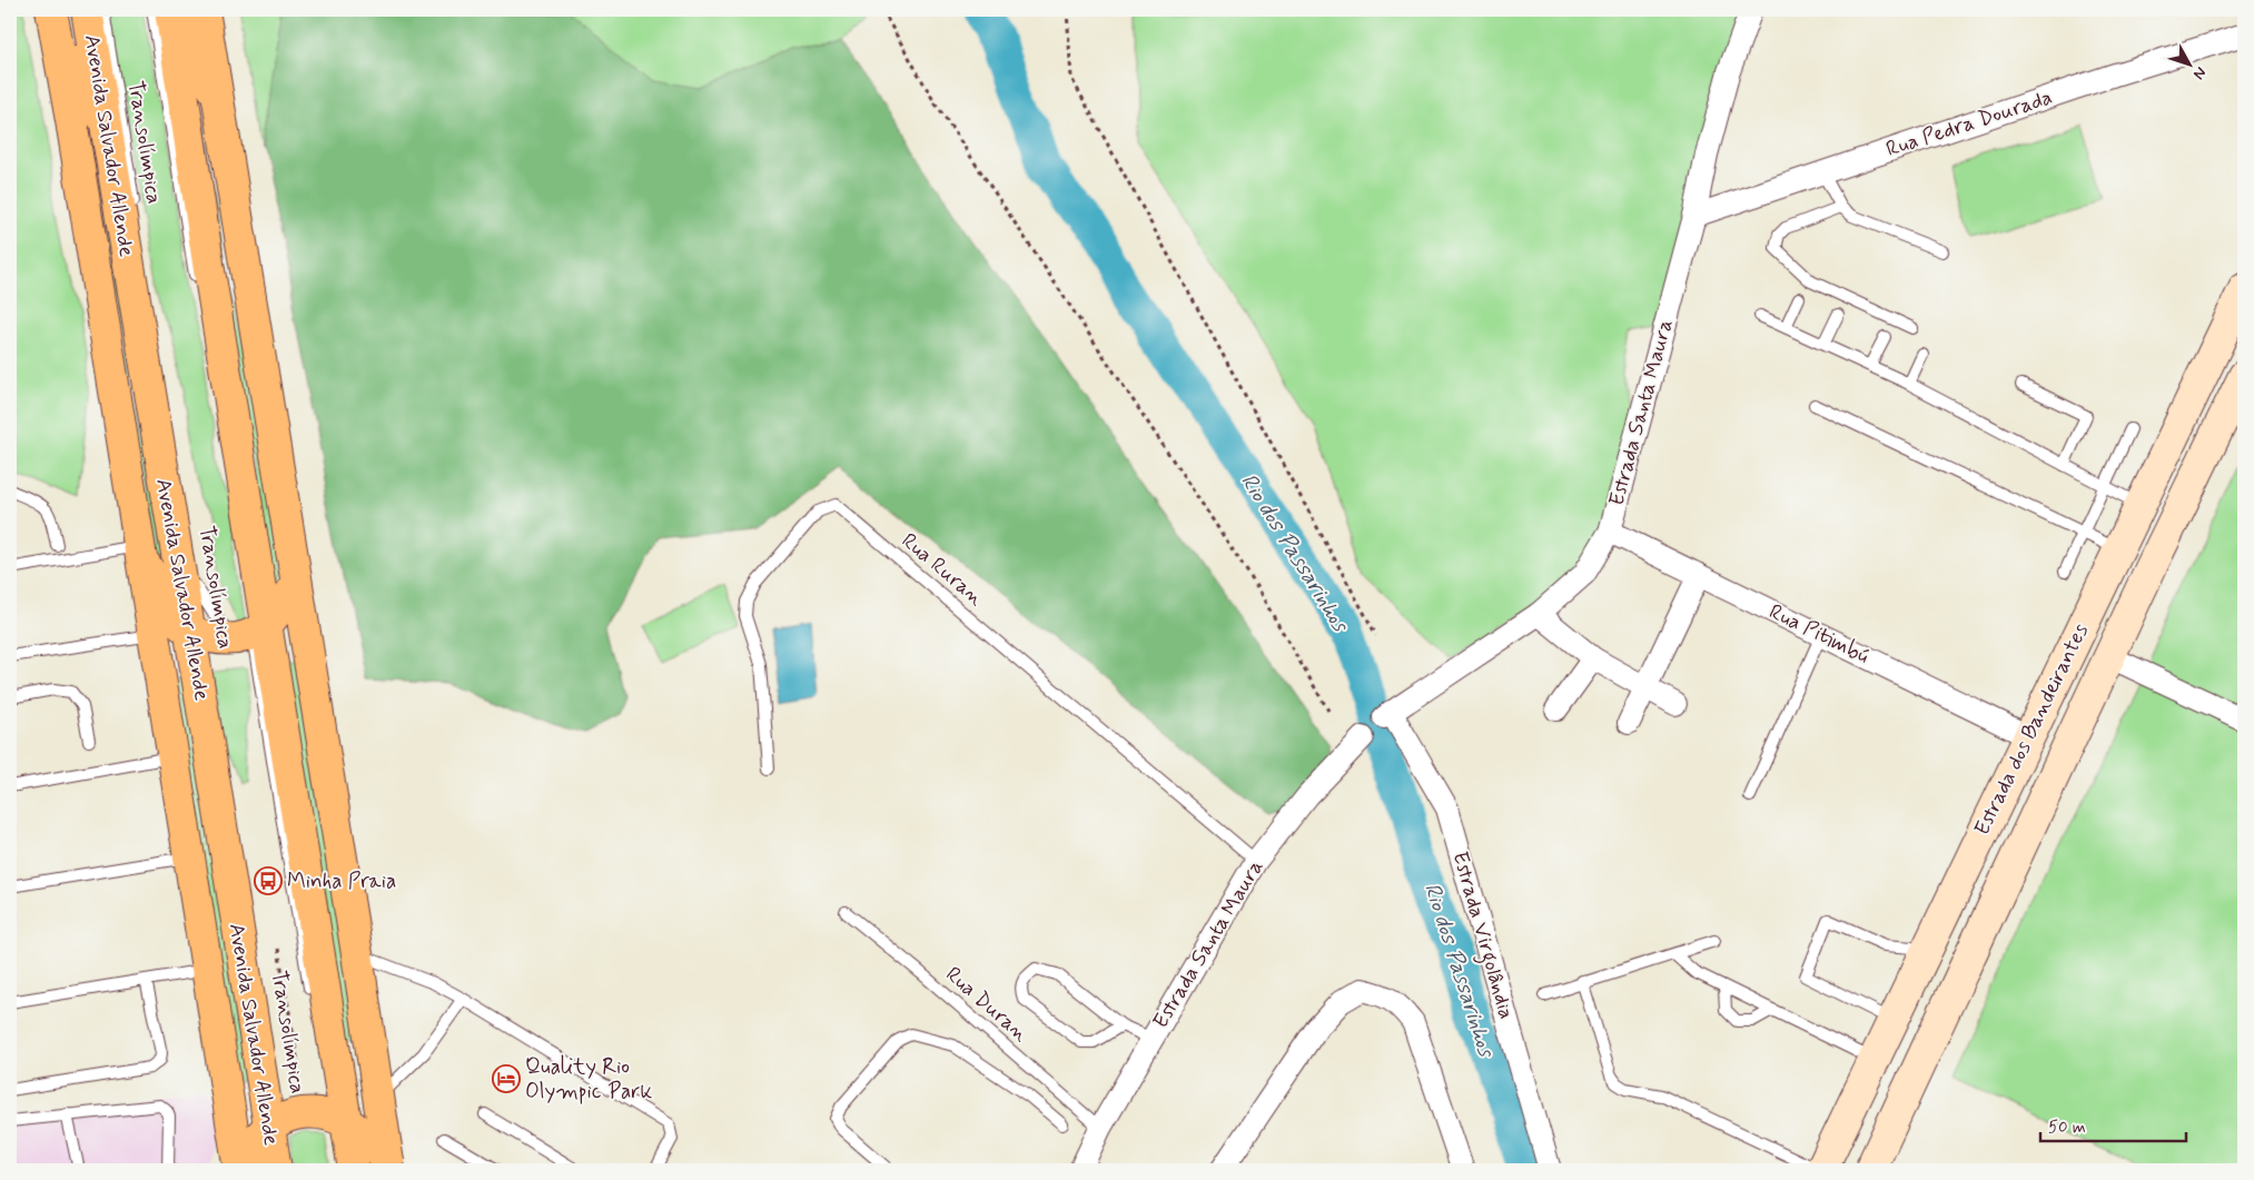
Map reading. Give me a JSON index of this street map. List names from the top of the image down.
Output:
{
  "streets": {
    "main road": ["Avenida Salvador Allende", "Estrada dos Bandeirantes"],
    "street": [
      "Rua Pedra Dourada",
      "Estrada Santa Maura",
      "Rua Pitimbú",
      "Estrada Virgolândia"
    ],
    "lane": ["Transolímpica", "Rua Ruran", "Rua Duran"]
  },
  "crossings": [
    ["Rua Pedra Dourada", "Estrada Santa Maura"],
    ["Transolímpica", "Avenida Salvador Allende"],
    ["Estrada Santa Maura", "Rua Ruran"],
    ["Estrada Santa Maura", "Rua Pitimbú"],
    ["Estrada Santa Maura", "Estrada Virgolândia"],
    ["Estrada Santa Maura", "Rua Duran"],
    ["Rua Pitimbú", "Estrada dos Bandeirantes"]
  ],
  "water": ["Rio dos Passarinhos"],
  "places": {
    "bus stop": ["Minha Praia"],
    "hotel": ["Quality Rio Olympic Park"]
  },
  "scale_bar": "50 m",
  "north": "bottom right"
}
